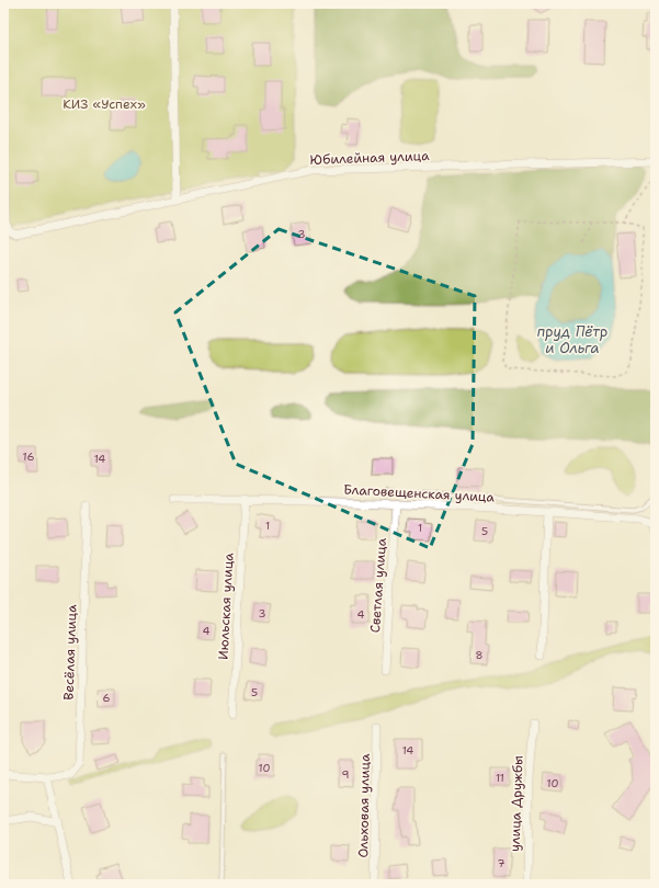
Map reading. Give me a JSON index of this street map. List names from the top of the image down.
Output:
{
  "streets": {
    "street": [
      "Юбилейная улица",
      "Благовещенская улица",
      "Светлая улица",
      "Июльская улица",
      "Весёлая улица",
      "улица Дружбы",
      "Ольховая улица"
    ]
  },
  "crossings": [
    ["Благовещенская улица", "Светлая улица"],
    ["Благовещенская улица", "Июльская улица"]
  ],
  "water": ["пруд Пётр и Ольга"],
  "parks": ["КИЗ «Успех»"],
  "house_numbers": [
    "3",
    "16",
    "14",
    "1",
    "1",
    "5",
    "3",
    "4",
    "4",
    "8",
    "5",
    "6",
    "14",
    "10",
    "9",
    "11",
    "10",
    "7"
  ]
}
